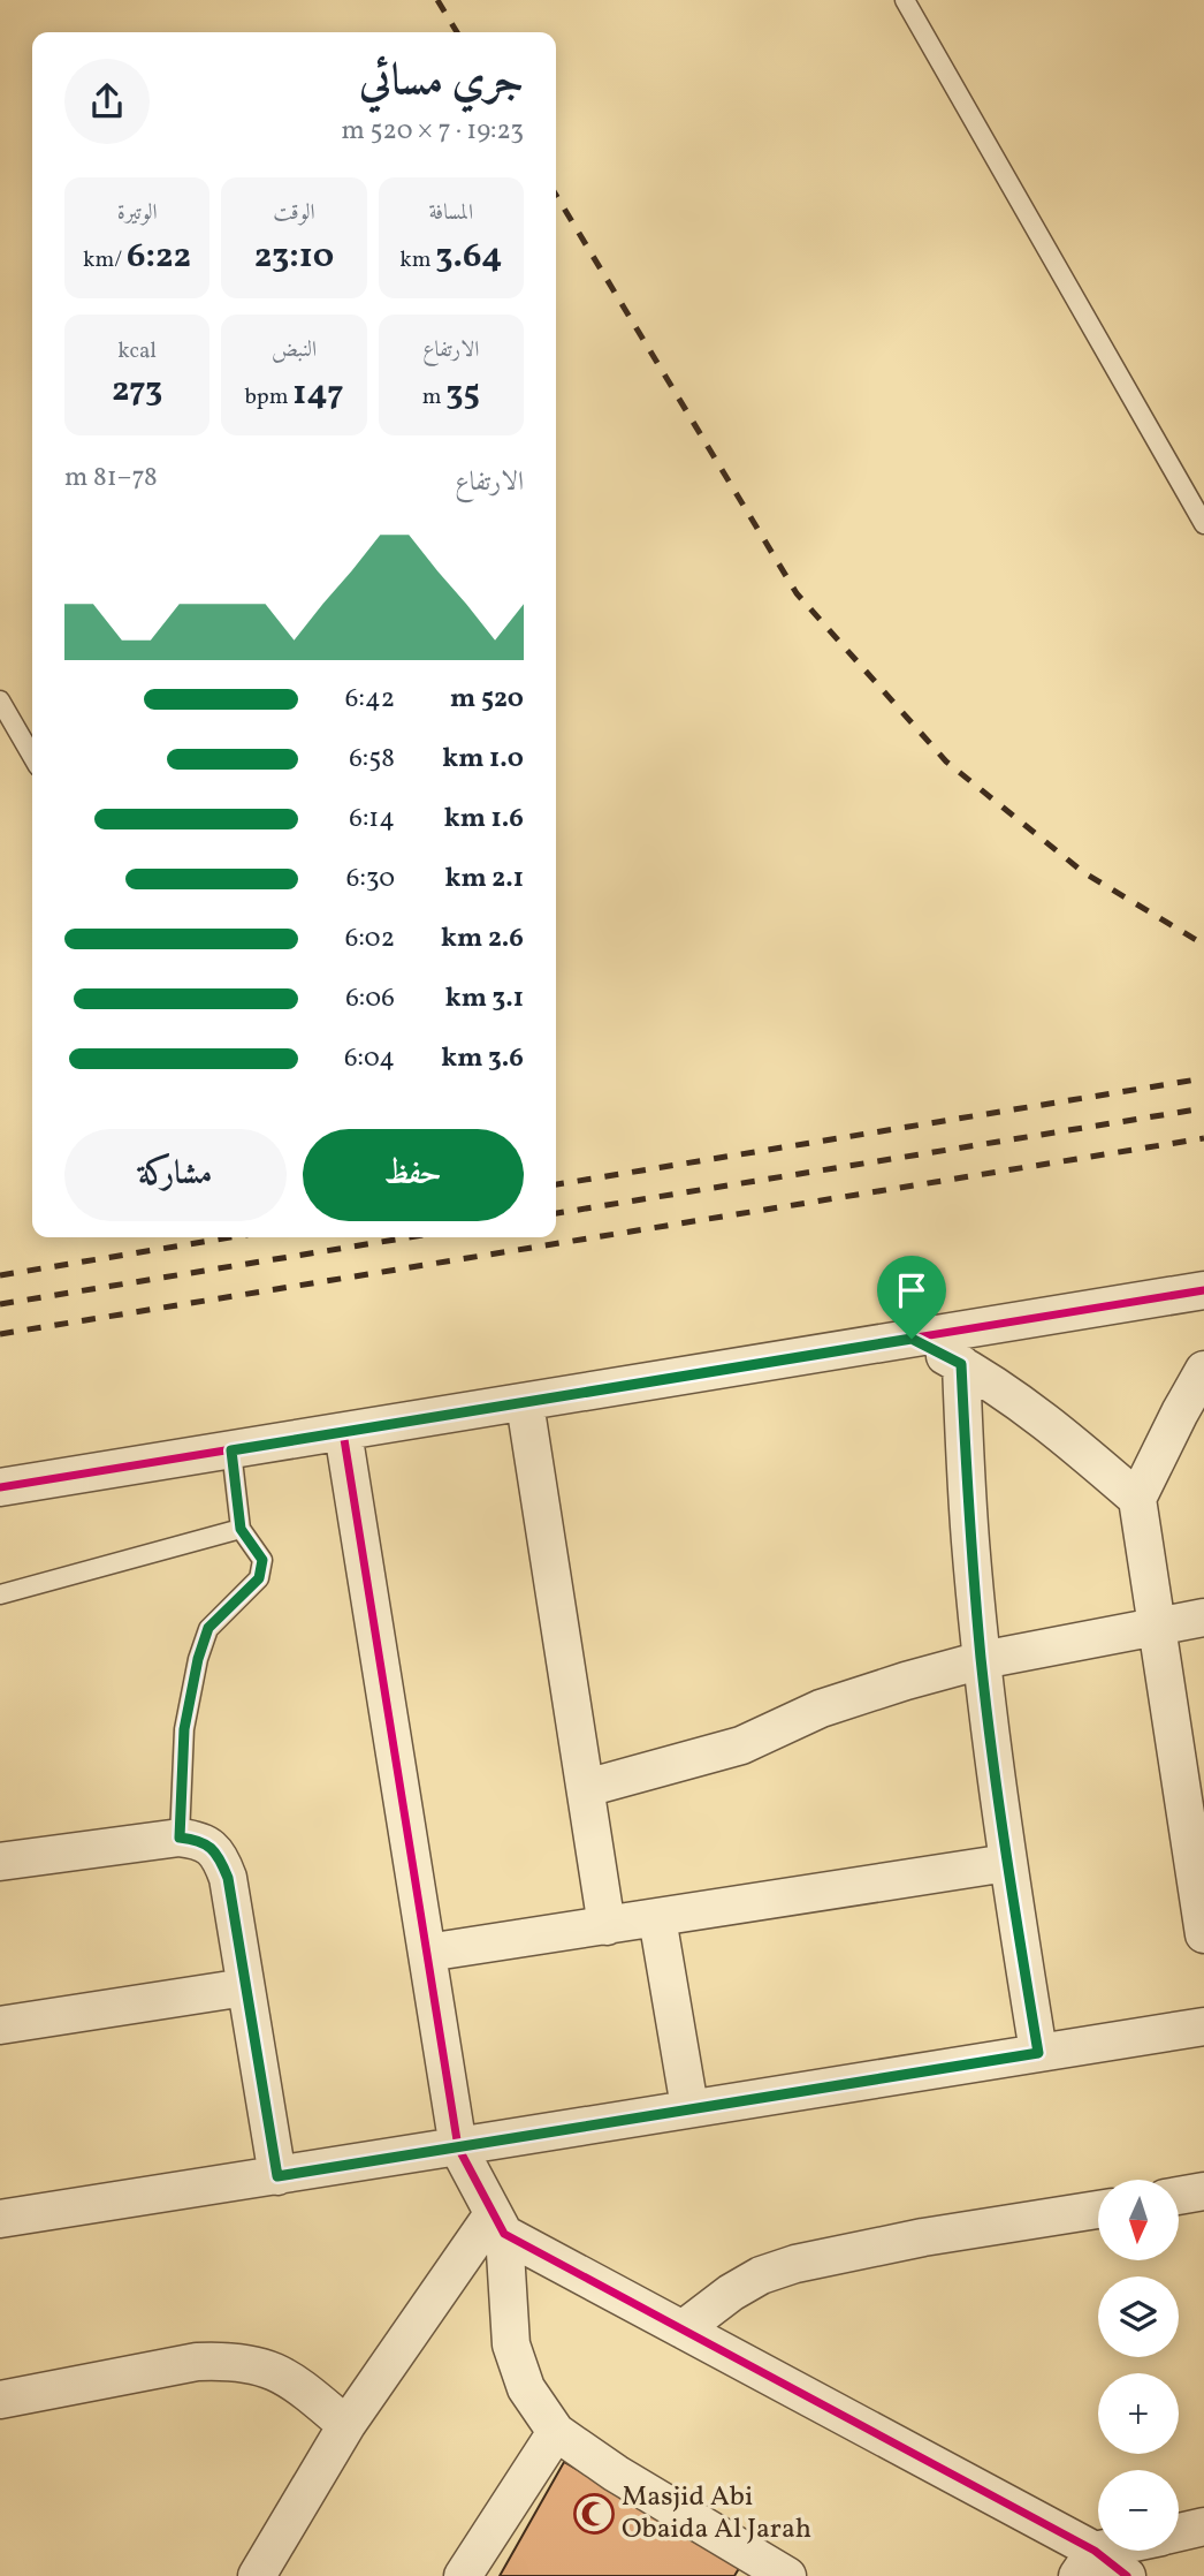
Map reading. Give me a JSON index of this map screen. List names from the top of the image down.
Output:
{
  "places": {
    "mosque": ["Masjid Abi Obaida Al Jarah"]
  },
  "north": "bottom",
  "page": {
    "heading": ["جري مسائي", "19:23 · 7 × 520 m"],
    "stats": [
      ["المسافة", "3.64 km"],
      ["الوقت", "23:10"],
      ["الوتيرة", "6:22 /km"],
      ["الارتفاع", "35 m"],
      ["النبض", "147 bpm"],
      ["kcal", "273"]
    ],
    "chart": ["الارتفاع", "78–81 m"],
    "list": [
      {
        "name": "520 m",
        "note": "6:42"
      },
      {
        "name": "1.0 km",
        "note": "6:58"
      },
      {
        "name": "1.6 km",
        "note": "6:14"
      },
      {
        "name": "2.1 km",
        "note": "6:30"
      },
      {
        "name": "2.6 km",
        "note": "6:02"
      },
      {
        "name": "3.1 km",
        "note": "6:06"
      },
      {
        "name": "3.6 km",
        "note": "6:04"
      }
    ],
    "buttons": ["حفظ", "مشاركة"],
    "map_buttons": ["+", "−"]
  }
}
